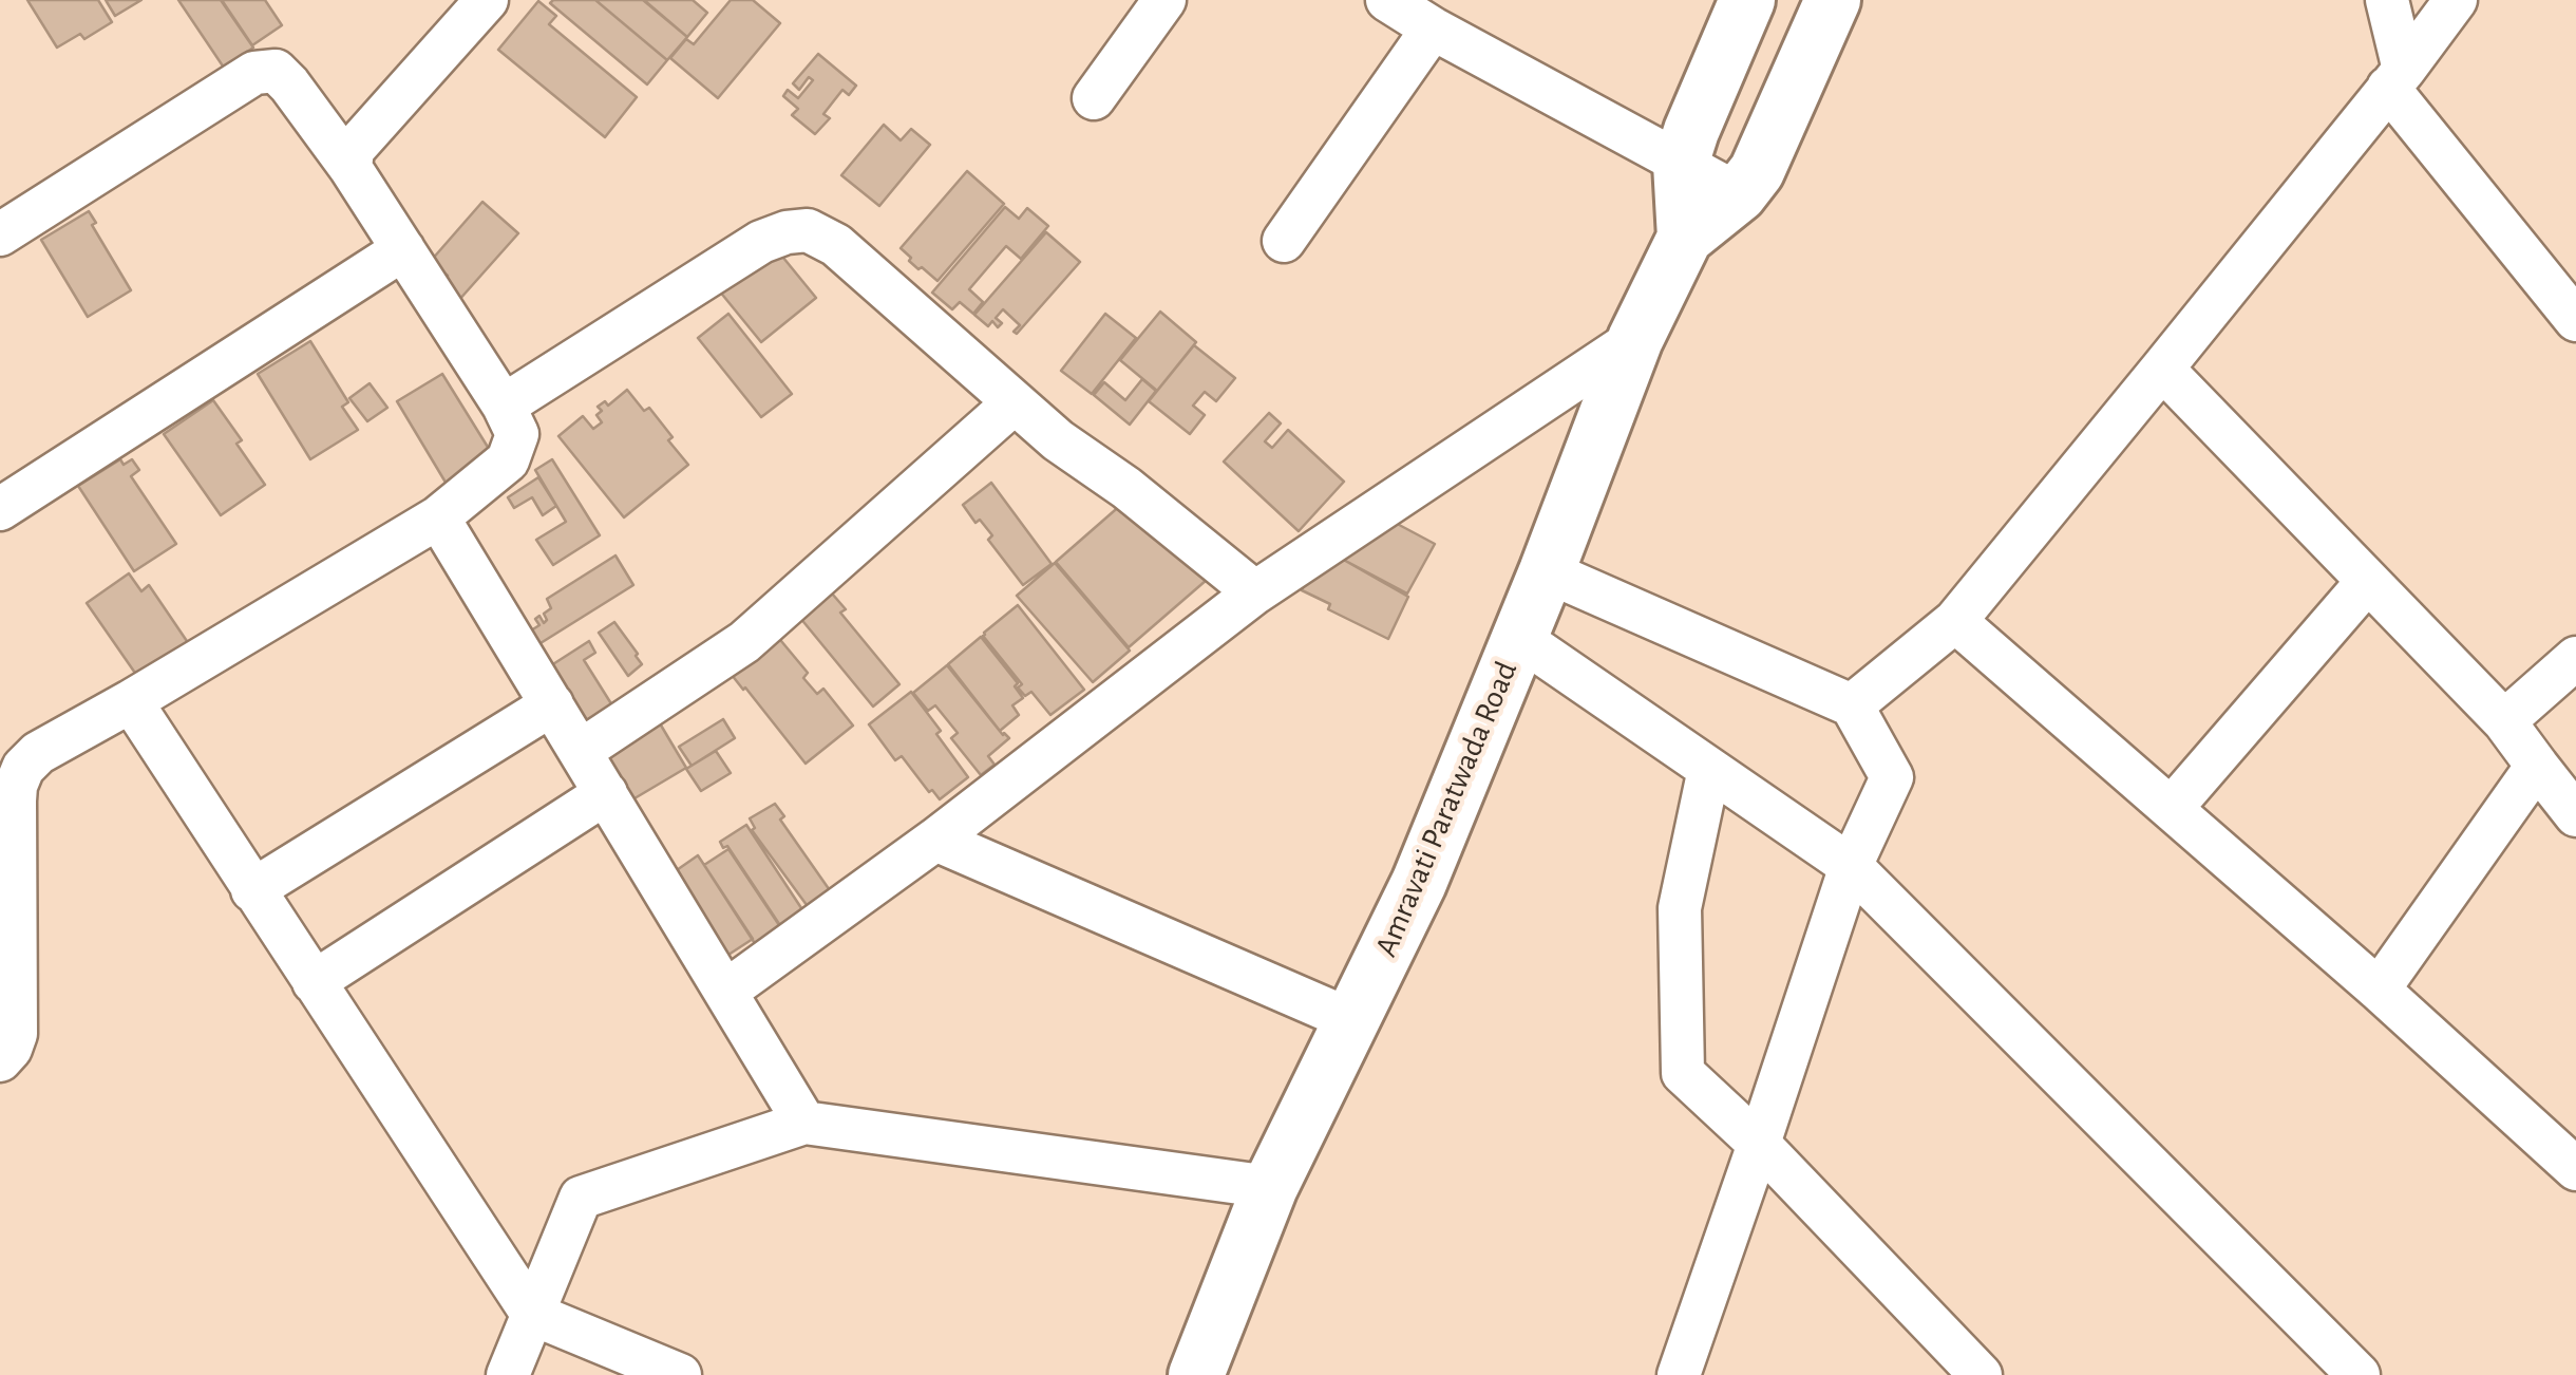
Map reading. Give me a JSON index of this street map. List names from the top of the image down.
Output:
{
  "streets": {
    "main road": ["Amravati Paratwada Road"]
  }
}
